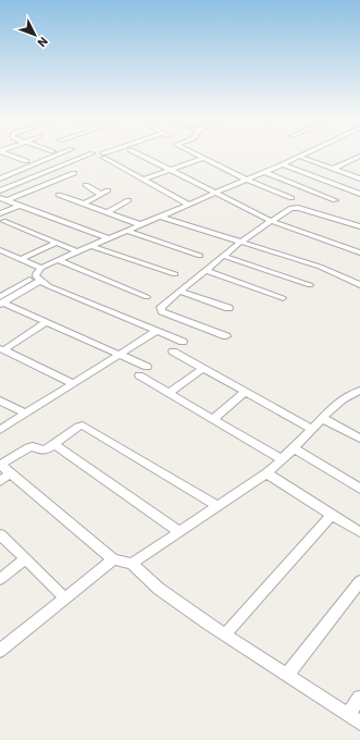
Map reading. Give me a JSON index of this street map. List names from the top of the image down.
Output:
{
  "north": "bottom right"
}
